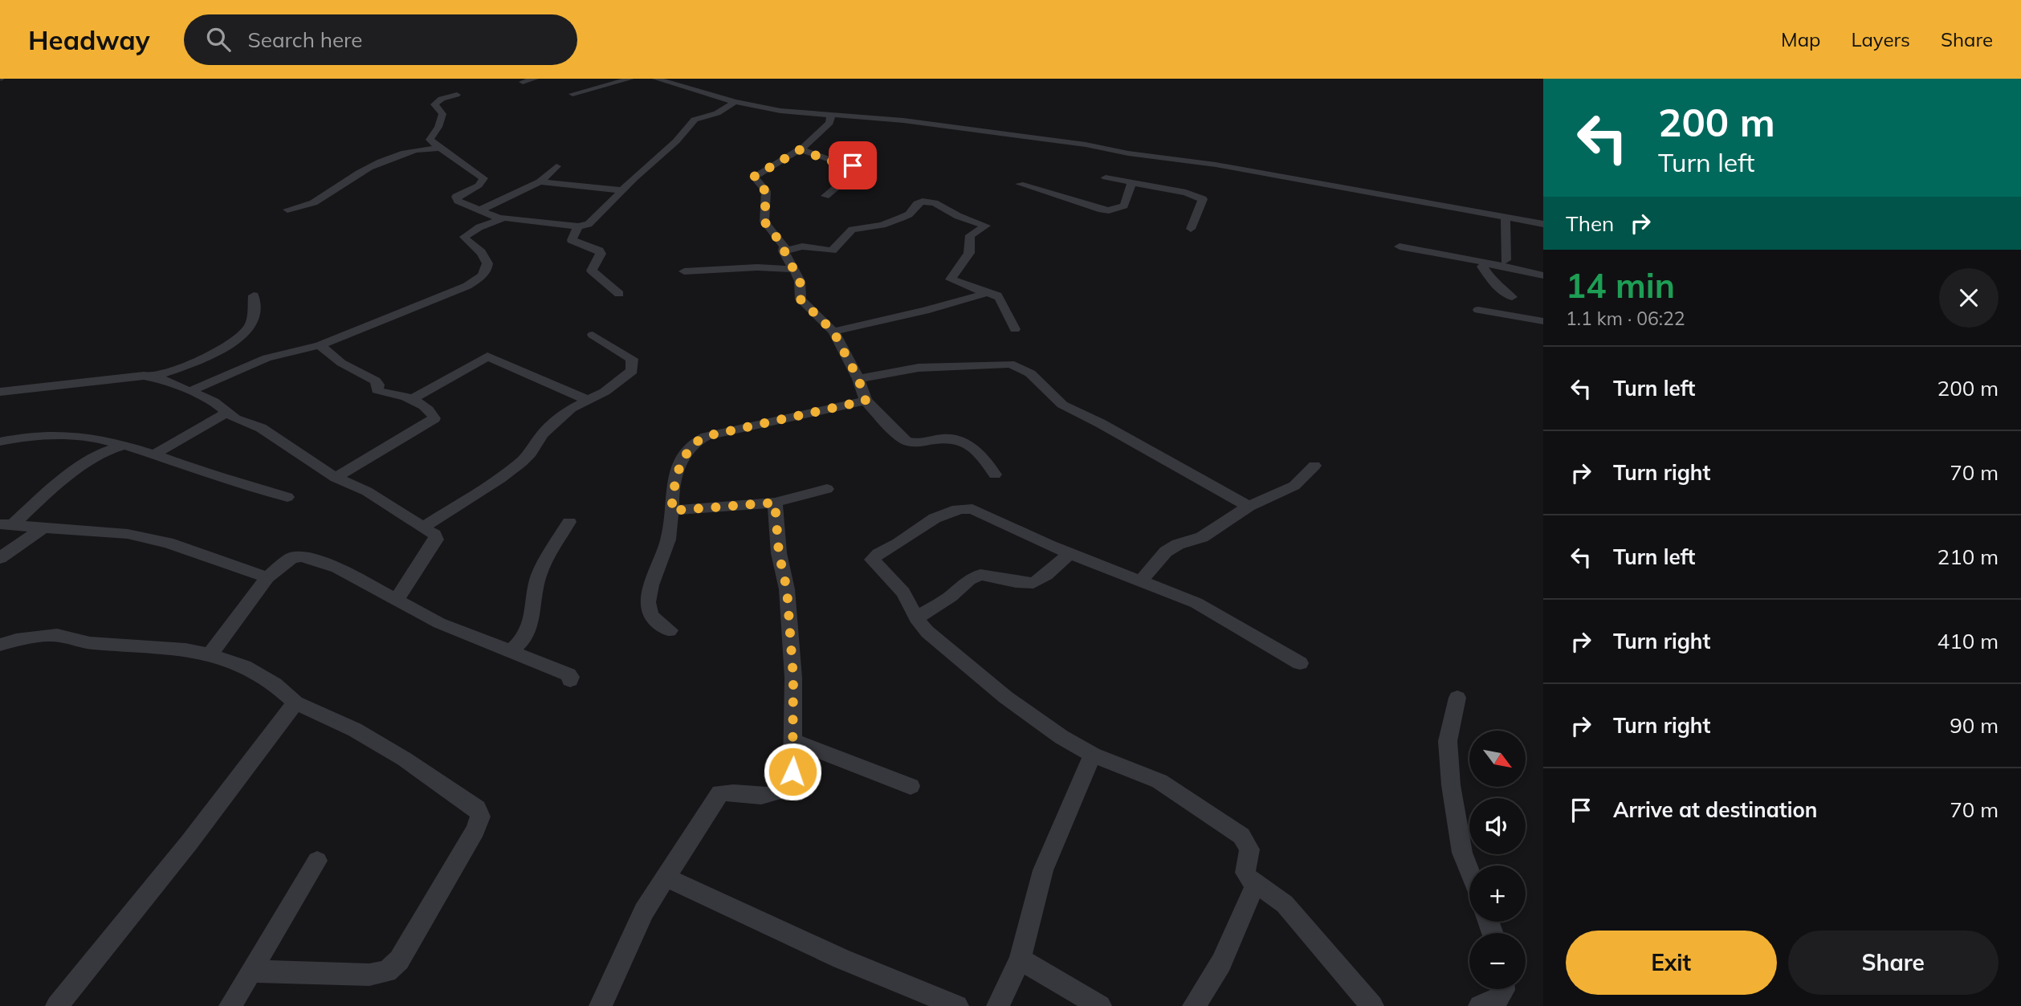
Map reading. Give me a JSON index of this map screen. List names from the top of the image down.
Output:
{
  "north": "bottom right",
  "page": {
    "header": "Headway",
    "search": "Search here",
    "nav": ["Map", "Layers", "Share"],
    "turn": ["200 m", "Turn left"],
    "then": "Then",
    "heading": ["14 min", "1.1 km · 06:22"],
    "list": [
      {
        "name": "Turn left",
        "value": "200 m"
      },
      {
        "name": "Turn right",
        "value": "70 m"
      },
      {
        "name": "Turn left",
        "value": "210 m"
      },
      {
        "name": "Turn right",
        "value": "410 m"
      },
      {
        "name": "Turn right",
        "value": "90 m"
      },
      {
        "name": "Arrive at destination",
        "value": "70 m"
      }
    ],
    "map_buttons": ["+", "−"],
    "buttons": ["Exit", "Share"]
  }
}
